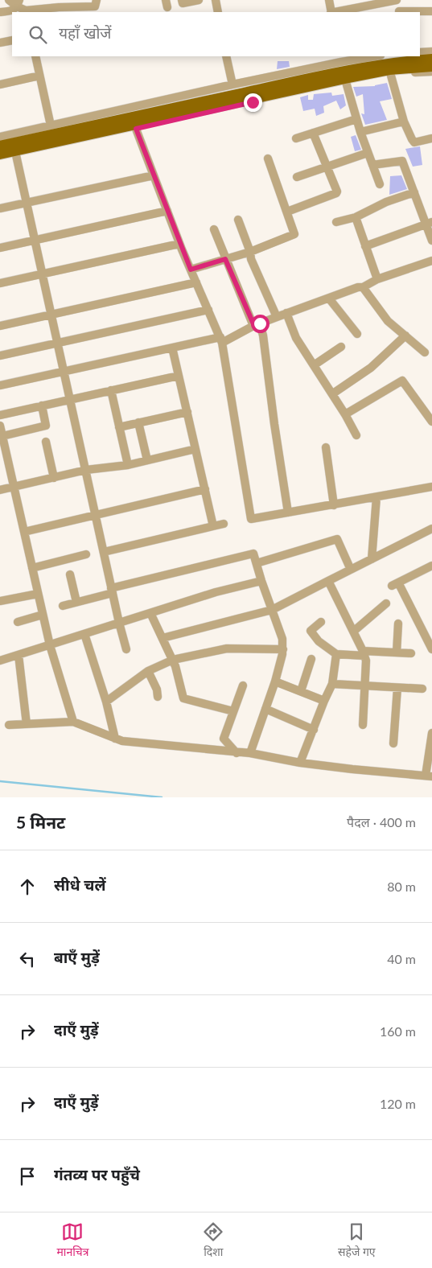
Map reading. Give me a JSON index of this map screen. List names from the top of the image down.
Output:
{
  "page": {
    "search": "यहाँ खोजें",
    "heading": ["5 मिनट", "पैदल · 400 m"],
    "list": [
      ["सीधे चलें", "80 m"],
      ["बाएँ मुड़ें", "40 m"],
      ["दाएँ मुड़ें", "160 m"],
      ["दाएँ मुड़ें", "120 m"],
      "गंतव्य पर पहुँचे"
    ],
    "nav": ["मानचित्र", "दिशा", "सहेजे गए"]
  }
}
